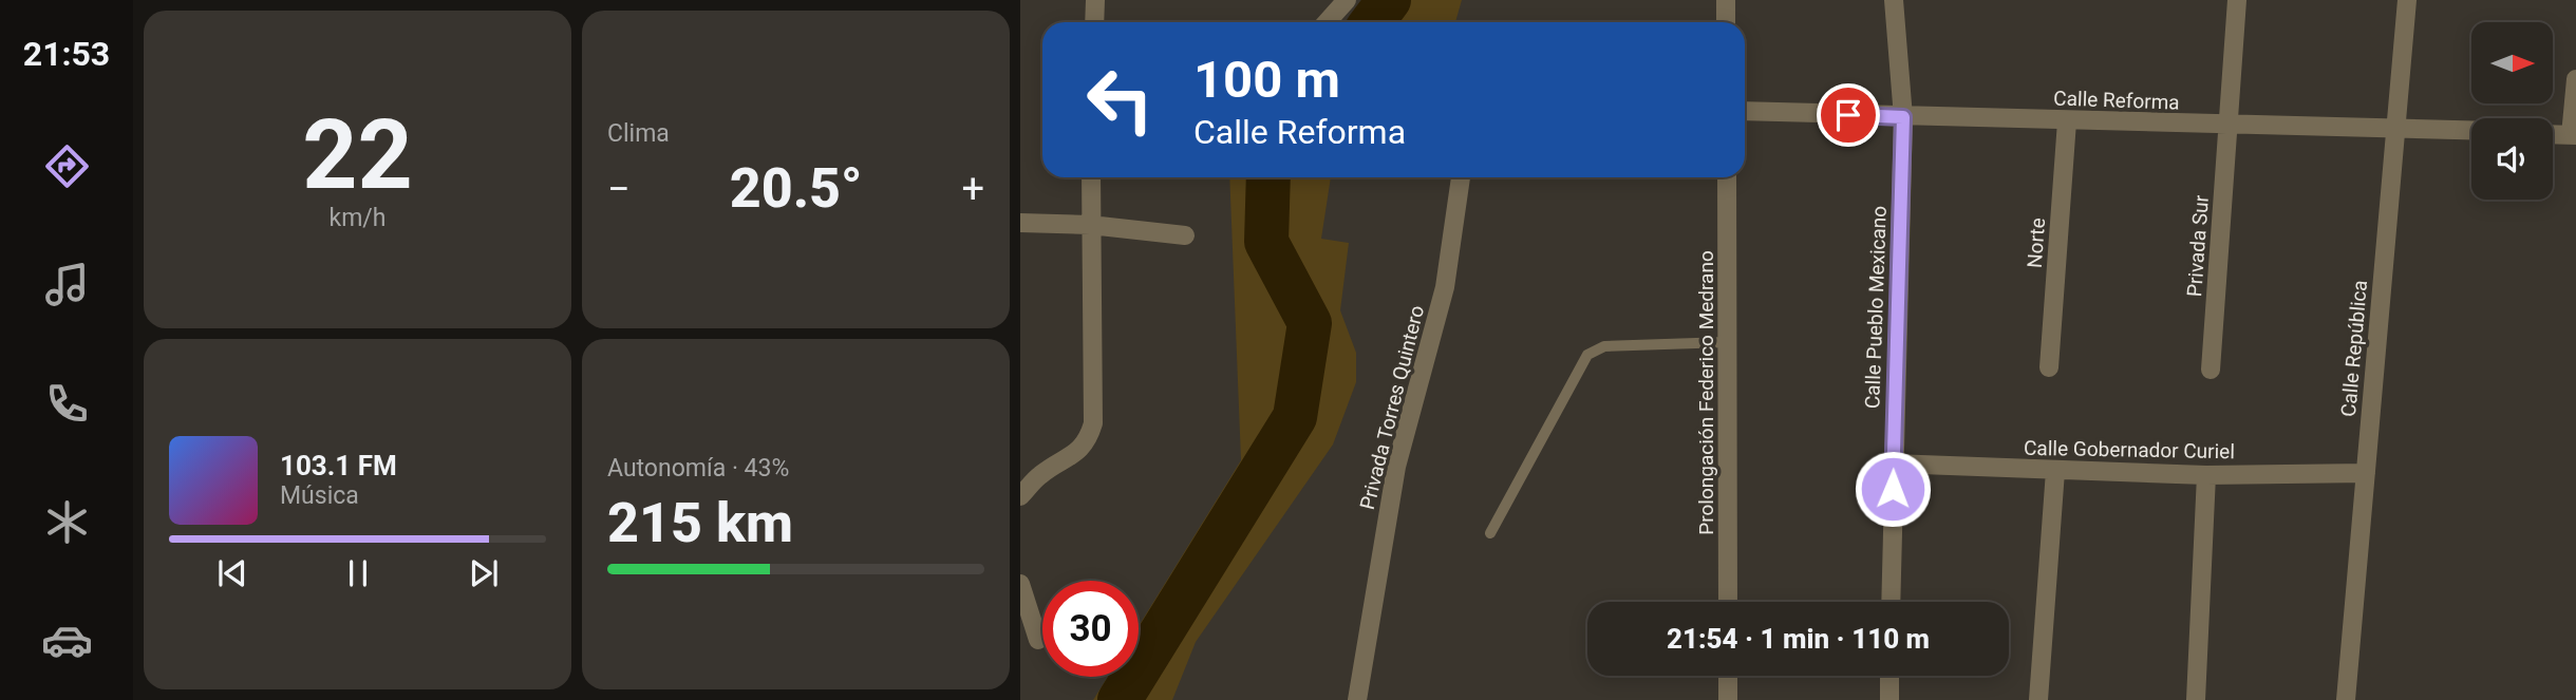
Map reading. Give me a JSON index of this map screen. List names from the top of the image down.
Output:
{
  "streets": {
    "street": [
      "Calle Reforma",
      "Norte",
      "Privada Sur",
      "Calle Pueblo Mexicano",
      "Calle República",
      "Prolongación Federico Medrano",
      "Privada Torres Quintero",
      "Calle Gobernador Curiel"
    ]
  },
  "crossings": [
    ["Calle Reforma", "Norte"],
    ["Calle Reforma", "Privada Sur"],
    ["Calle Reforma", "Calle Pueblo Mexicano"],
    ["Calle Reforma", "Calle República"],
    ["Calle Pueblo Mexicano", "Calle Gobernador Curiel"],
    ["Calle República", "Calle Gobernador Curiel"]
  ],
  "north": "right",
  "page": {
    "tabs": "21:53",
    "tile": [
      ["22", "km/h"],
      "Clima",
      ["Autonomía · 43%", "215 km"]
    ],
    "turn": ["100 m", "Calle Reforma"],
    "heat": ["−", "20.5°", "+"],
    "song": ["103.1 FM", "Música"],
    "limit": "30",
    "trip": "21:54 · 1 min · 110 m"
  }
}
